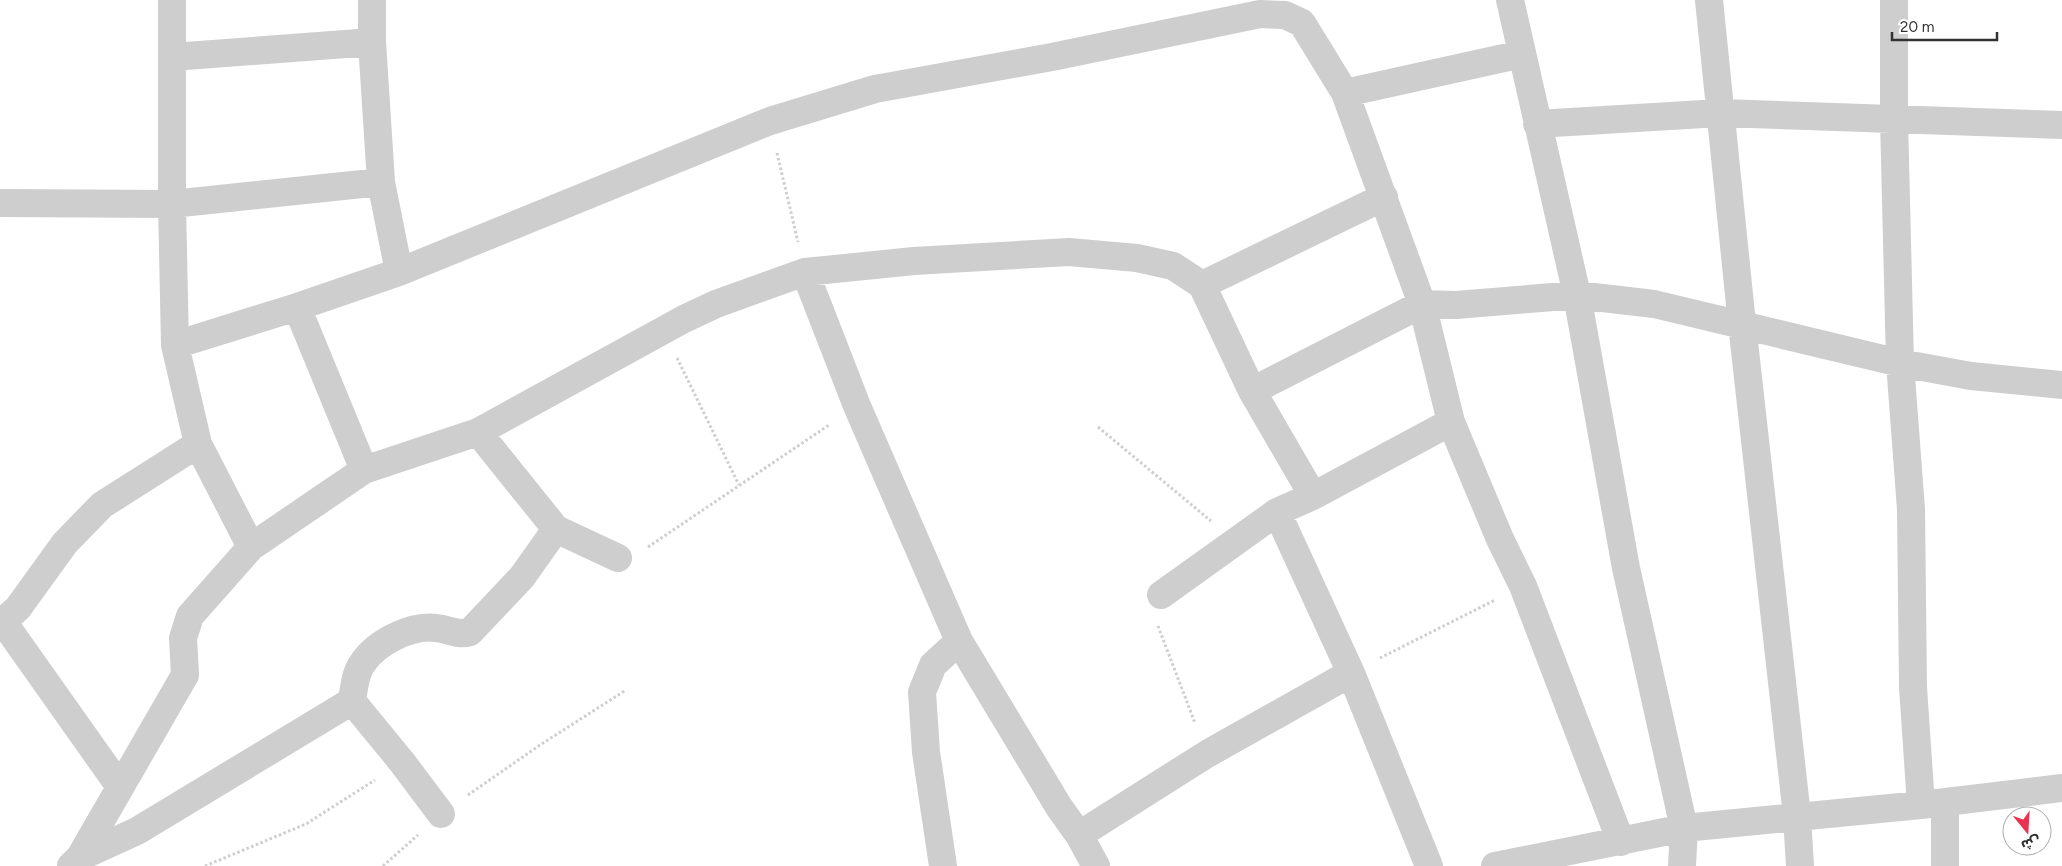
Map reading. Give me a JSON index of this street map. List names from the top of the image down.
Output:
{
  "scale_bar": "20 m",
  "north": "bottom"
}
